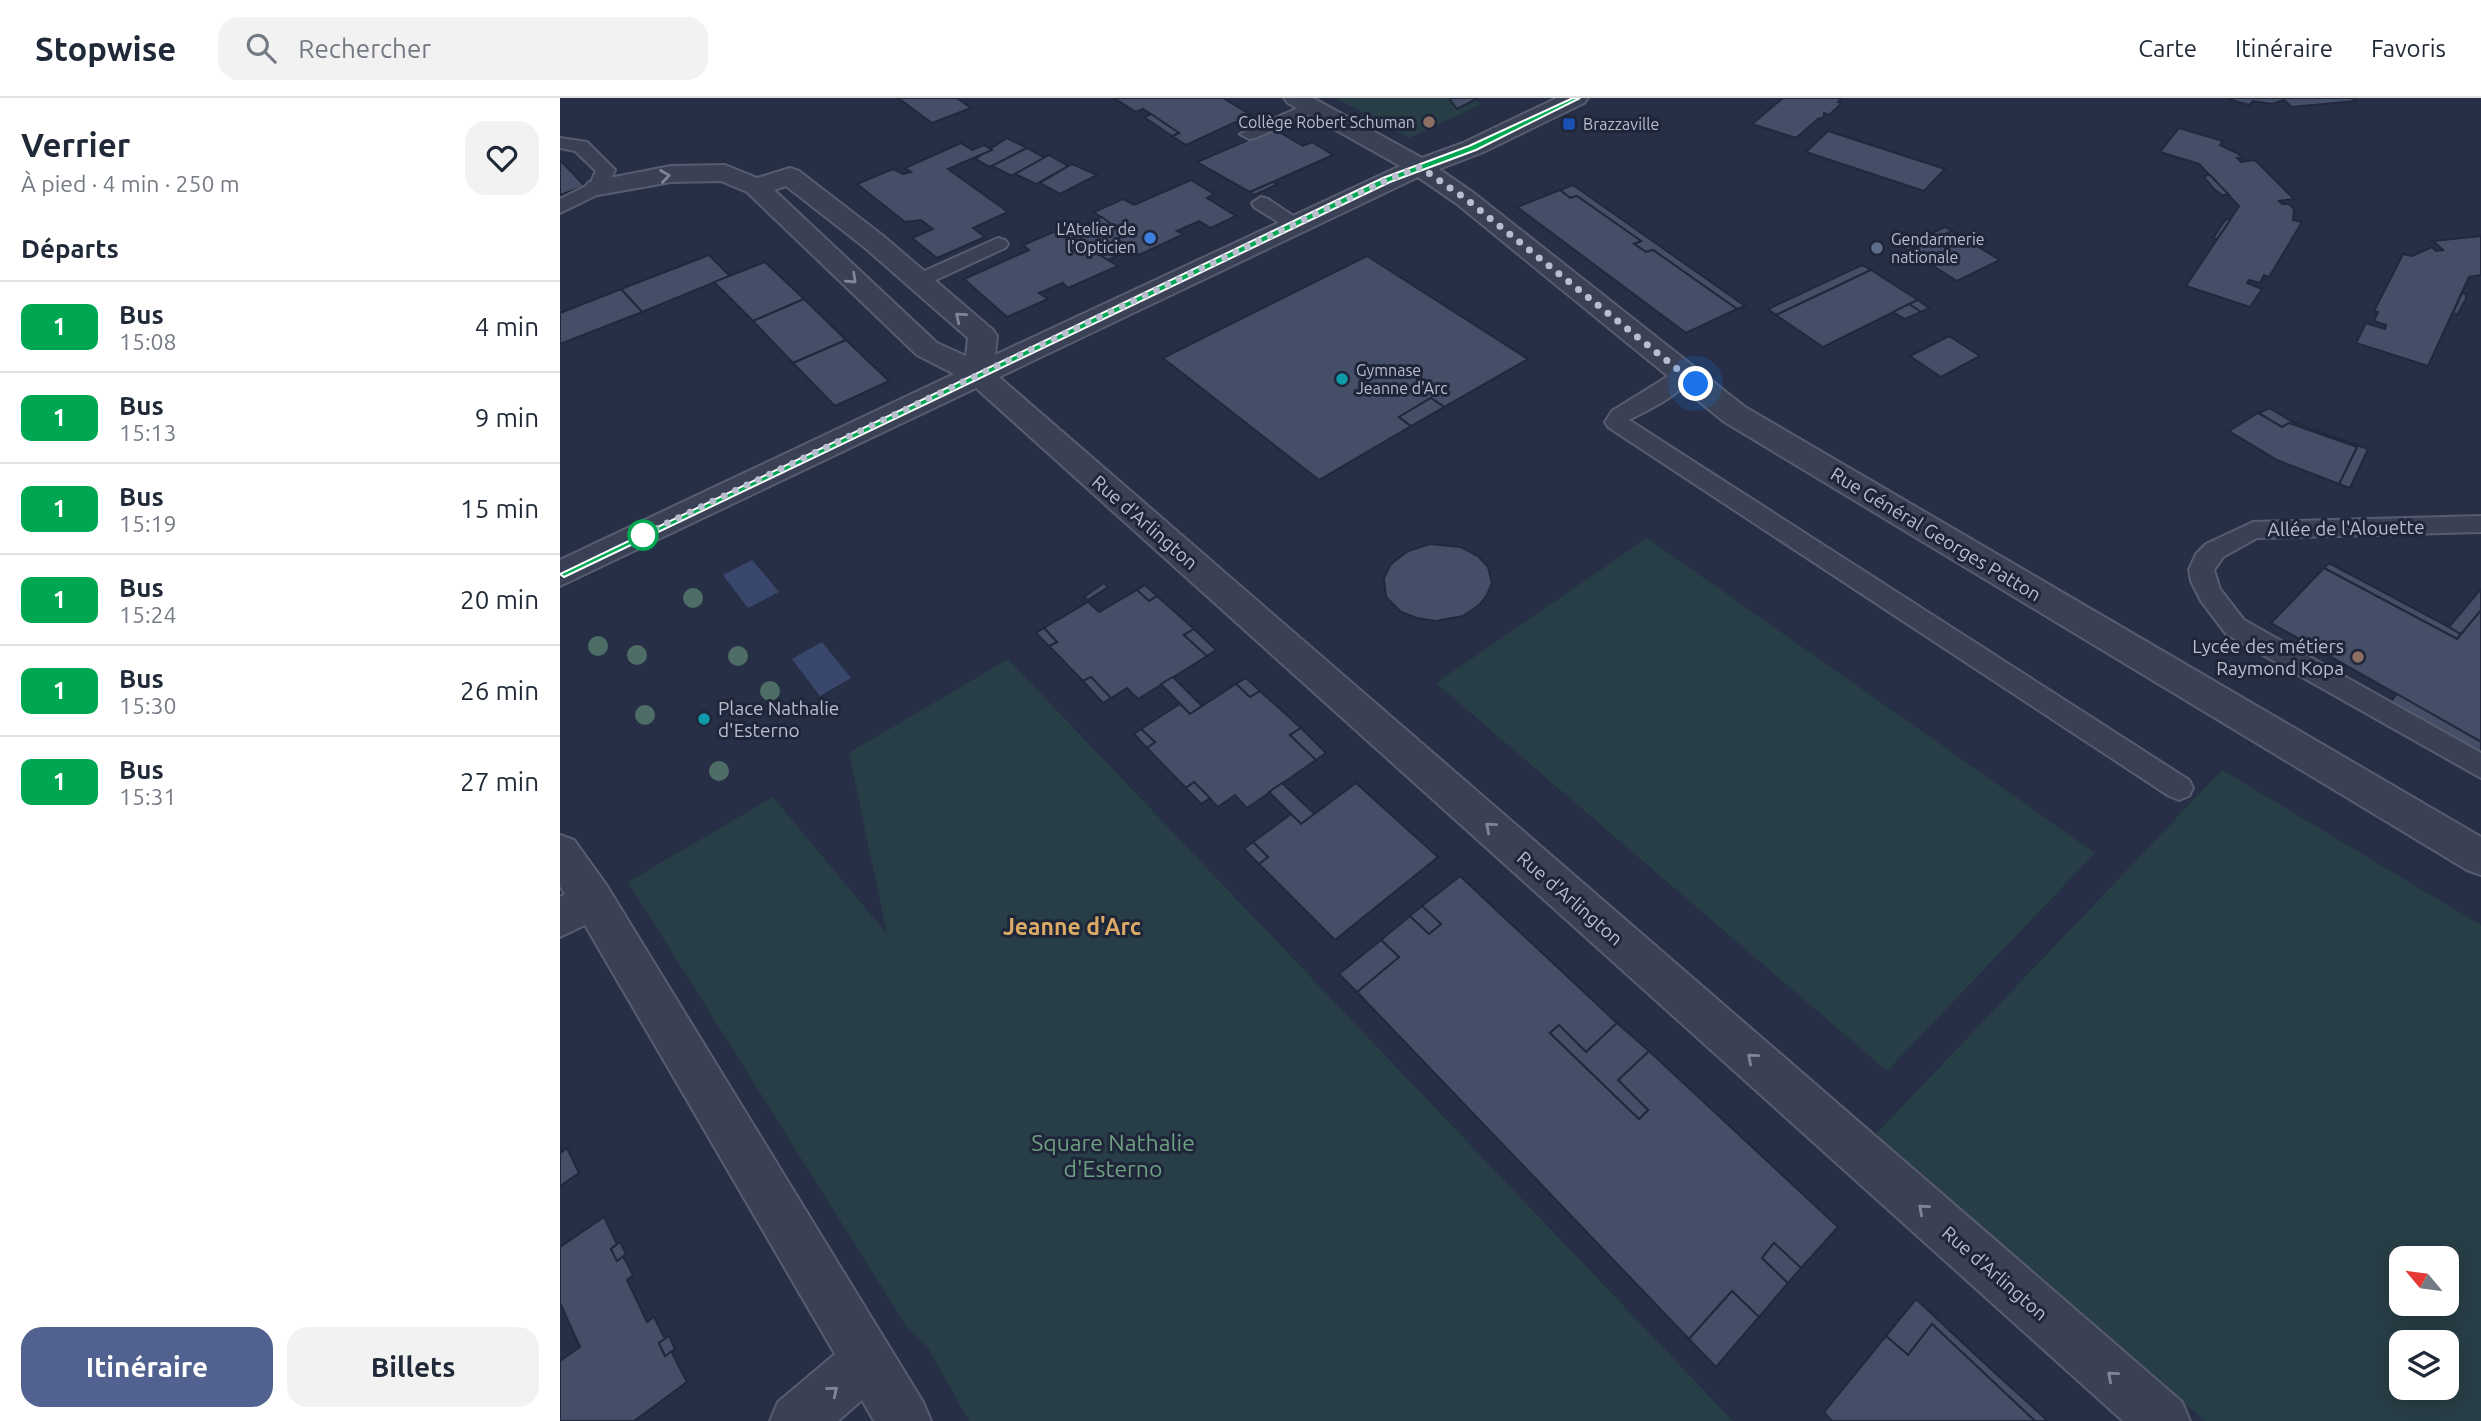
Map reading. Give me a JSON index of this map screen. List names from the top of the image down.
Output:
{
  "streets": {
    "street": ["Rue d'Arlington", "Rue Général Georges Patton"],
    "lane": ["Allée de l'Alouette"]
  },
  "districts": ["Jeanne d'Arc"],
  "parks": ["Square Nathalie d'Esterno"],
  "places": {
    "other": [
      "Collège Robert Schuman",
      "L'Atelier de l'Opticien",
      "Gendarmerie nationale",
      "Gymnase Jeanne d'Arc",
      "Lycée des métiers Raymond Kopa",
      "Place Nathalie d'Esterno"
    ],
    "transit": ["Brazzaville"]
  },
  "lines": ["bus line 1"],
  "north": "top left",
  "page": {
    "header": "Stopwise",
    "search": "Rechercher",
    "nav": ["Carte", "Itinéraire", "Favoris"],
    "heading": [
      ["Verrier", "À pied · 4 min · 250 m"],
      "Départs"
    ],
    "list": [
      {
        "mark": "1",
        "name": "Bus",
        "note": "15:08",
        "value": "4 min"
      },
      {
        "mark": "1",
        "name": "Bus",
        "note": "15:13",
        "value": "9 min"
      },
      {
        "mark": "1",
        "name": "Bus",
        "note": "15:19",
        "value": "15 min"
      },
      {
        "mark": "1",
        "name": "Bus",
        "note": "15:24",
        "value": "20 min"
      },
      {
        "mark": "1",
        "name": "Bus",
        "note": "15:30",
        "value": "26 min"
      },
      {
        "mark": "1",
        "name": "Bus",
        "note": "15:31",
        "value": "27 min"
      }
    ],
    "buttons": ["Itinéraire", "Billets"]
  }
}
